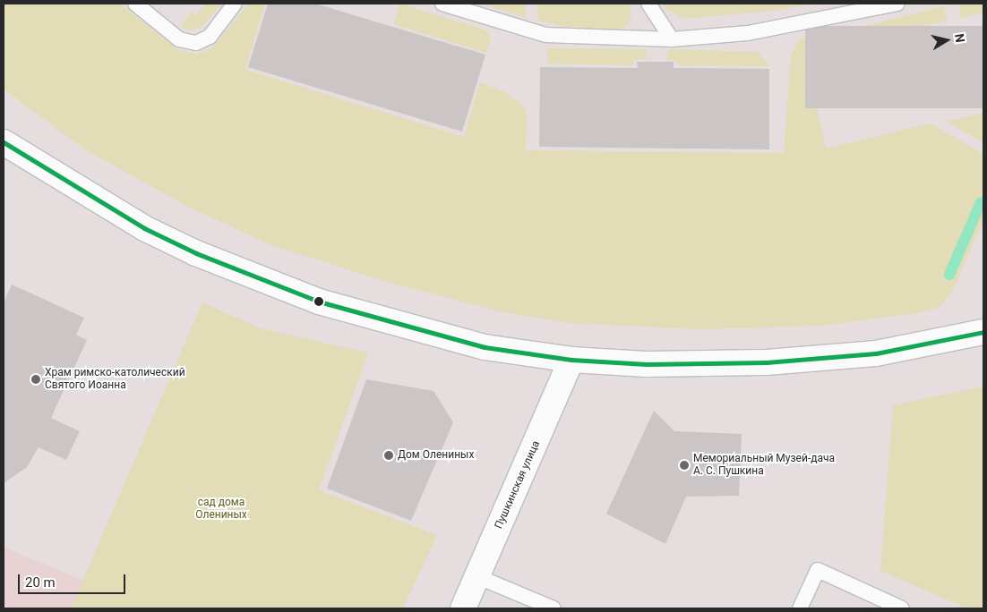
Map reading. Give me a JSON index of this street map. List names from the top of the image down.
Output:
{
  "streets": {
    "main road": ["Пушкинская улица"]
  },
  "parks": ["сад дома Олениных"],
  "places": ["Храм римско-католический Святого Иоанна", "Дом Олениных", "Мемориальный Музей-дача А. С. Пушкина"],
  "scale_bar": "20 m",
  "north": "right"
}
